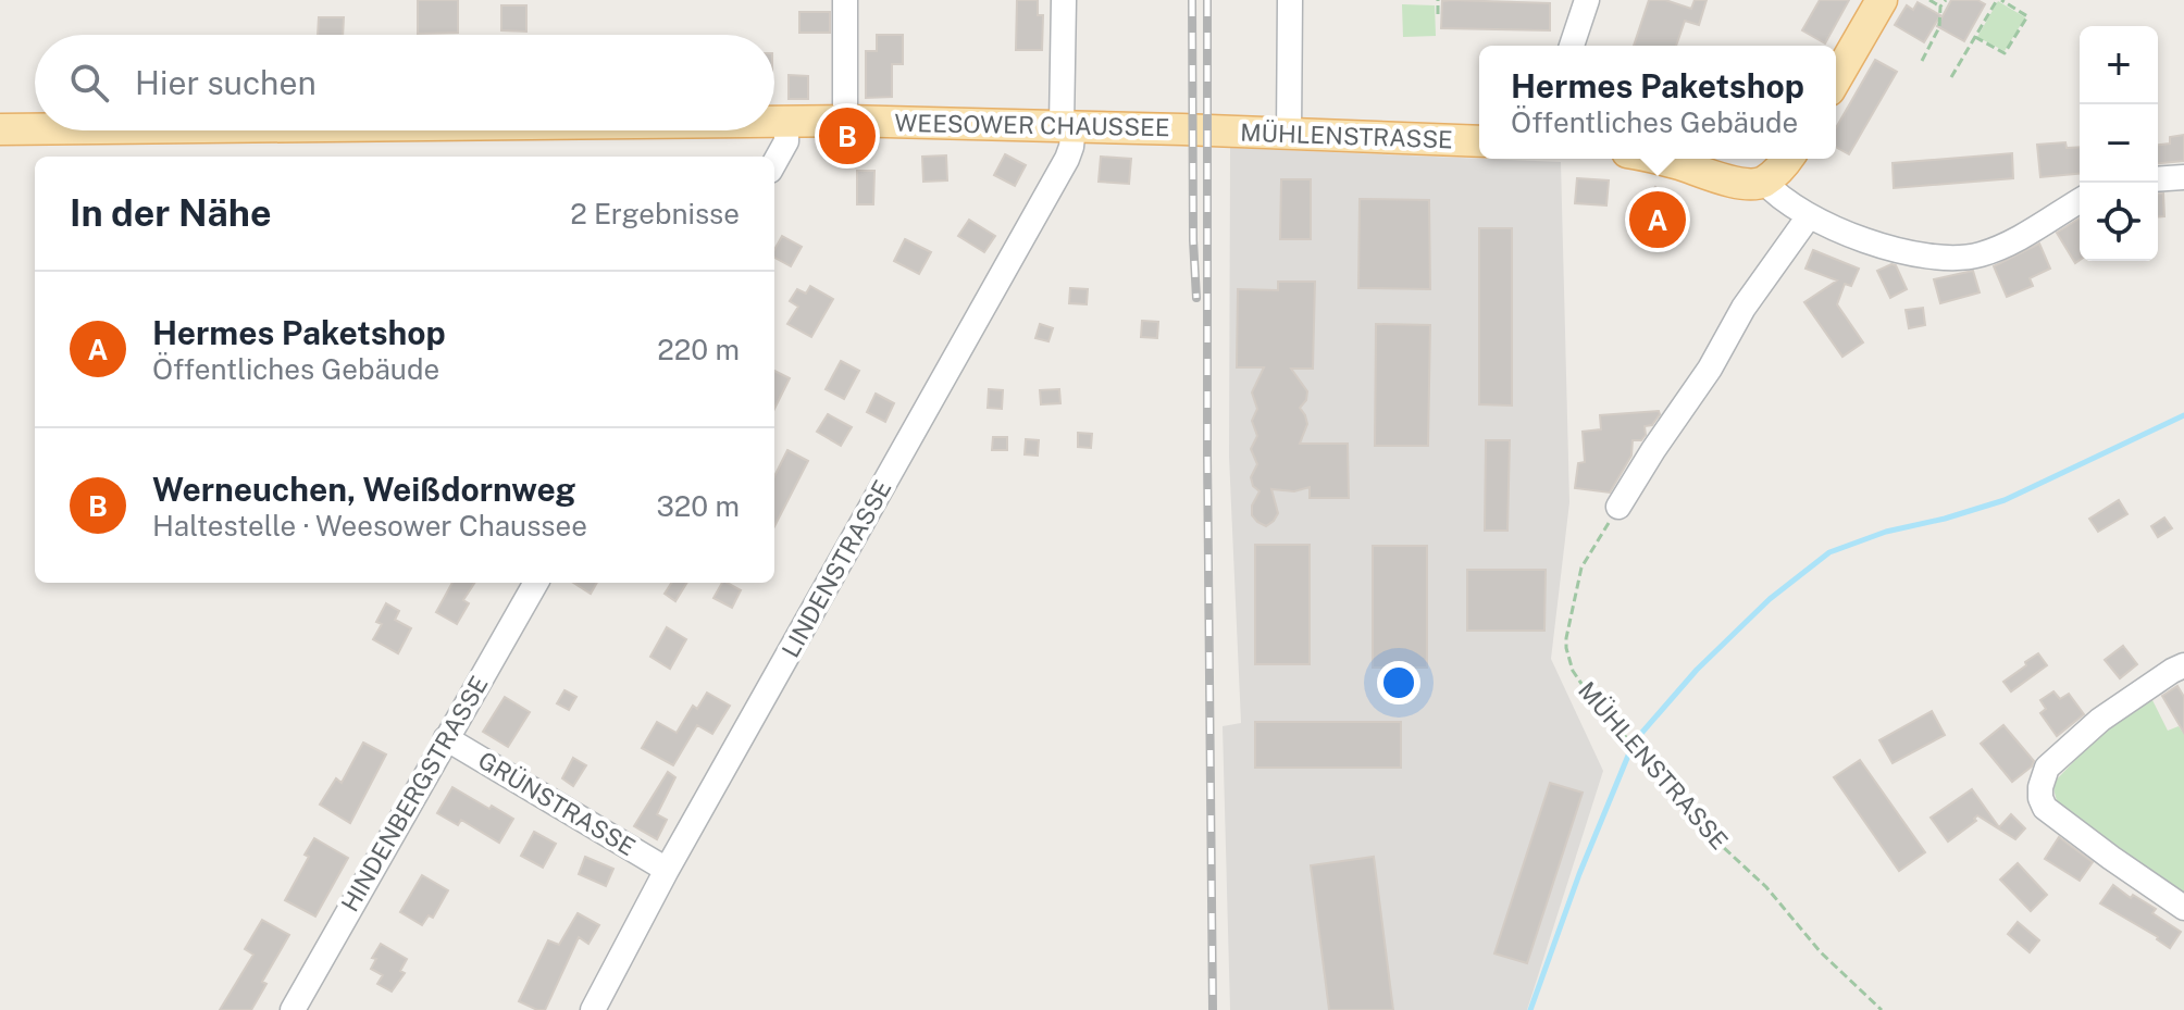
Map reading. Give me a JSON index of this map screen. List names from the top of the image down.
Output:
{
  "streets": {
    "main road": ["WEESOWER CHAUSSEE", "MÜHLENSTRASSE"],
    "street": ["LINDENSTRASSE", "HINDENBERGSTRASSE", "GRÜNSTRASSE"]
  },
  "crossings": [
    ["WEESOWER CHAUSSEE", "MÜHLENSTRASSE"],
    ["WEESOWER CHAUSSEE", "LINDENSTRASSE"],
    ["LINDENSTRASSE", "GRÜNSTRASSE"],
    ["HINDENBERGSTRASSE", "GRÜNSTRASSE"]
  ],
  "page": {
    "map_buttons": ["+", "−"],
    "search": "Hier suchen",
    "popup": ["Hermes Paketshop", "Öffentliches Gebäude"],
    "pins": ["B", "A"],
    "heading": ["In der Nähe", "2 Ergebnisse"],
    "list": [
      {
        "mark": "A",
        "name": "Hermes Paketshop",
        "note": "Öffentliches Gebäude",
        "value": "220 m"
      },
      {
        "mark": "B",
        "name": "Werneuchen, Weißdornweg",
        "note": "Haltestelle · Weesower Chaussee",
        "value": "320 m"
      }
    ]
  }
}
